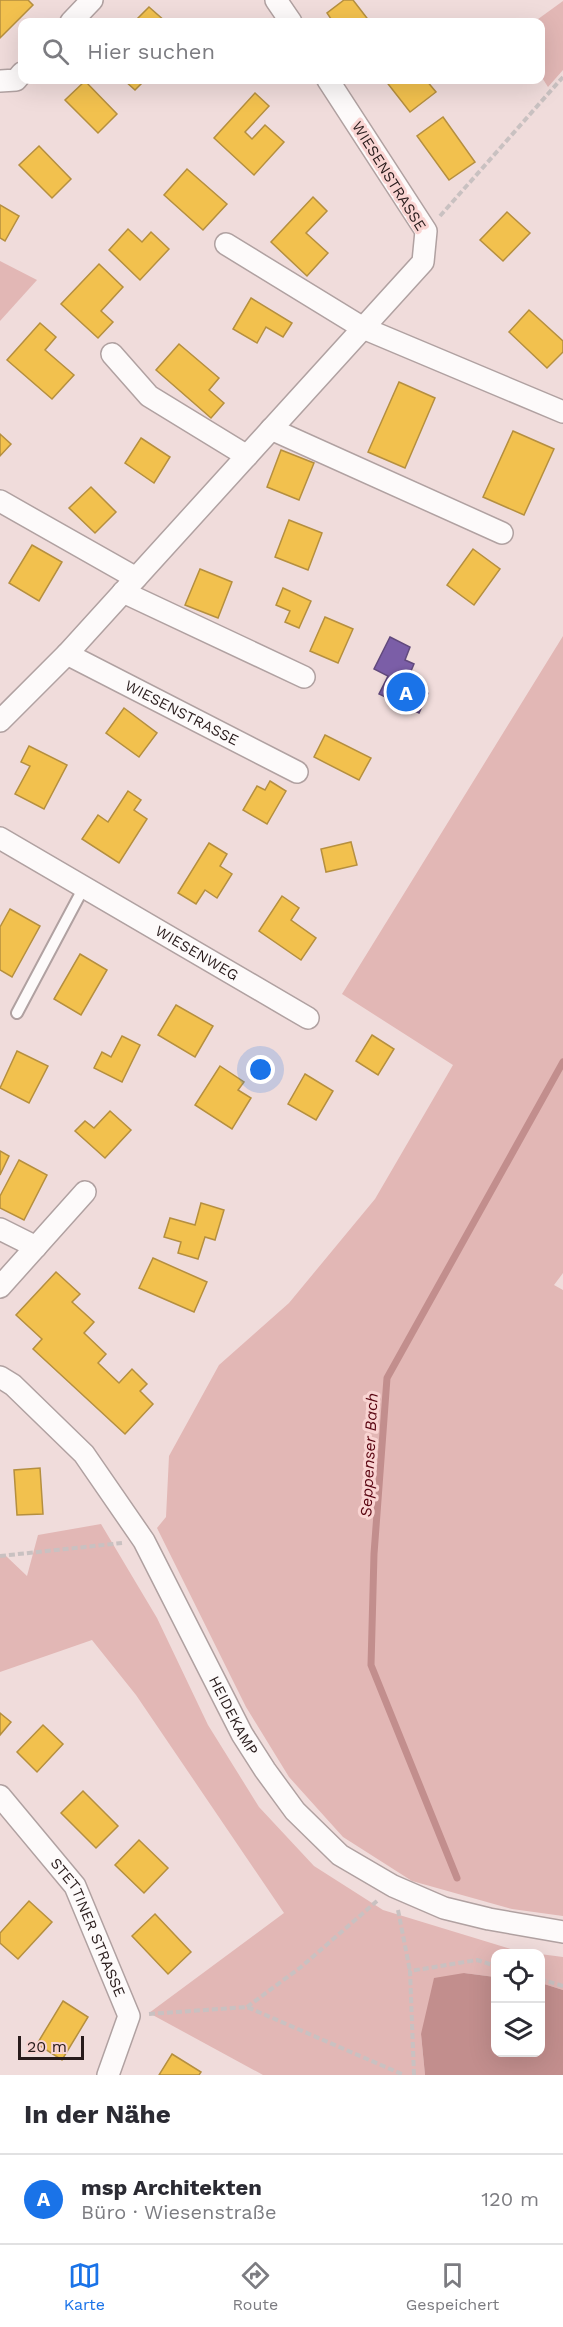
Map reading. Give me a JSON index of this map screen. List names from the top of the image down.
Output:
{
  "streets": {
    "street": [
      "WIESENSTRASSE",
      "WIESENWEG",
      "HEIDEKAMP",
      "STETTINER STRASSE"
    ]
  },
  "water": ["Seppenser Bach"],
  "scale_bar": "20 m",
  "page": {
    "search": "Hier suchen",
    "pins": "A",
    "scale": "20 m",
    "heading": "In der Nähe",
    "list": [
      {
        "mark": "A",
        "name": "msp Architekten",
        "note": "Büro · Wiesenstraße",
        "value": "120 m"
      }
    ],
    "nav": ["Karte", "Route", "Gespeichert"]
  }
}
